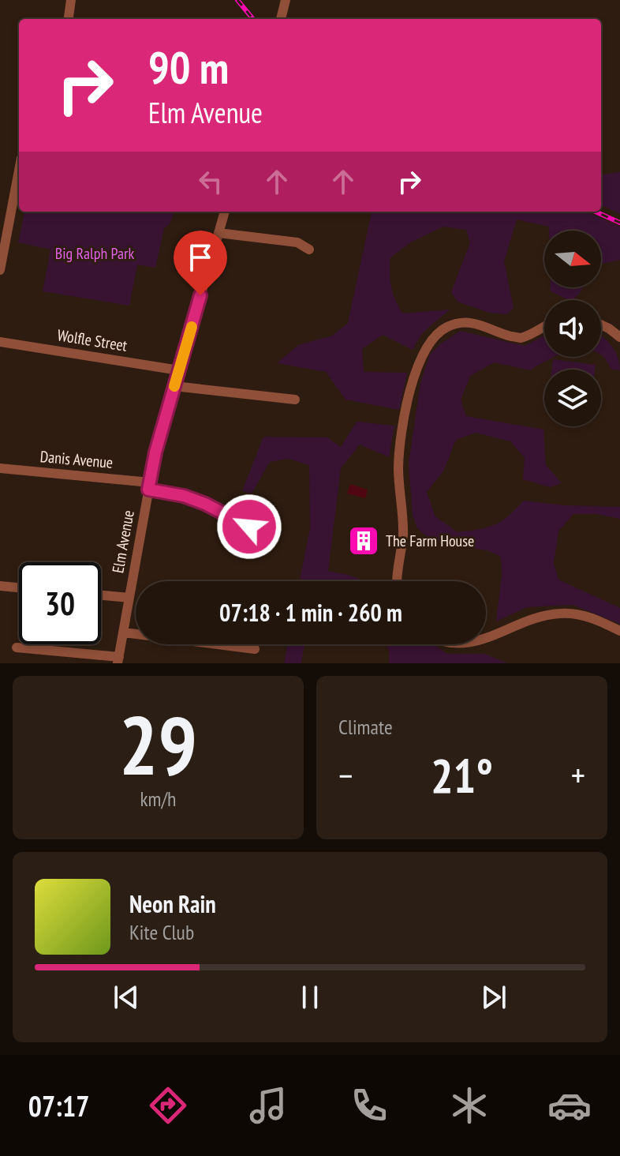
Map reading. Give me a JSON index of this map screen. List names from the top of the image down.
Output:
{
  "streets": {
    "street": ["Wolfle Street", "Danis Avenue", "Elm Avenue"]
  },
  "crossings": [
    ["Wolfle Street", "Elm Avenue"],
    ["Danis Avenue", "Elm Avenue"]
  ],
  "parks": ["Big Ralph Park"],
  "places": {
    "building": ["The Farm House"]
  },
  "north": "right",
  "page": {
    "turn": ["90 m", "Elm Avenue"],
    "limit": "30",
    "trip": "07:18 · 1 min · 260 m",
    "tile": [
      ["29", "km/h"],
      "Climate"
    ],
    "heat": ["−", "21°", "+"],
    "song": ["Neon Rain", "Kite Club"],
    "tabs": "07:17"
  }
}
